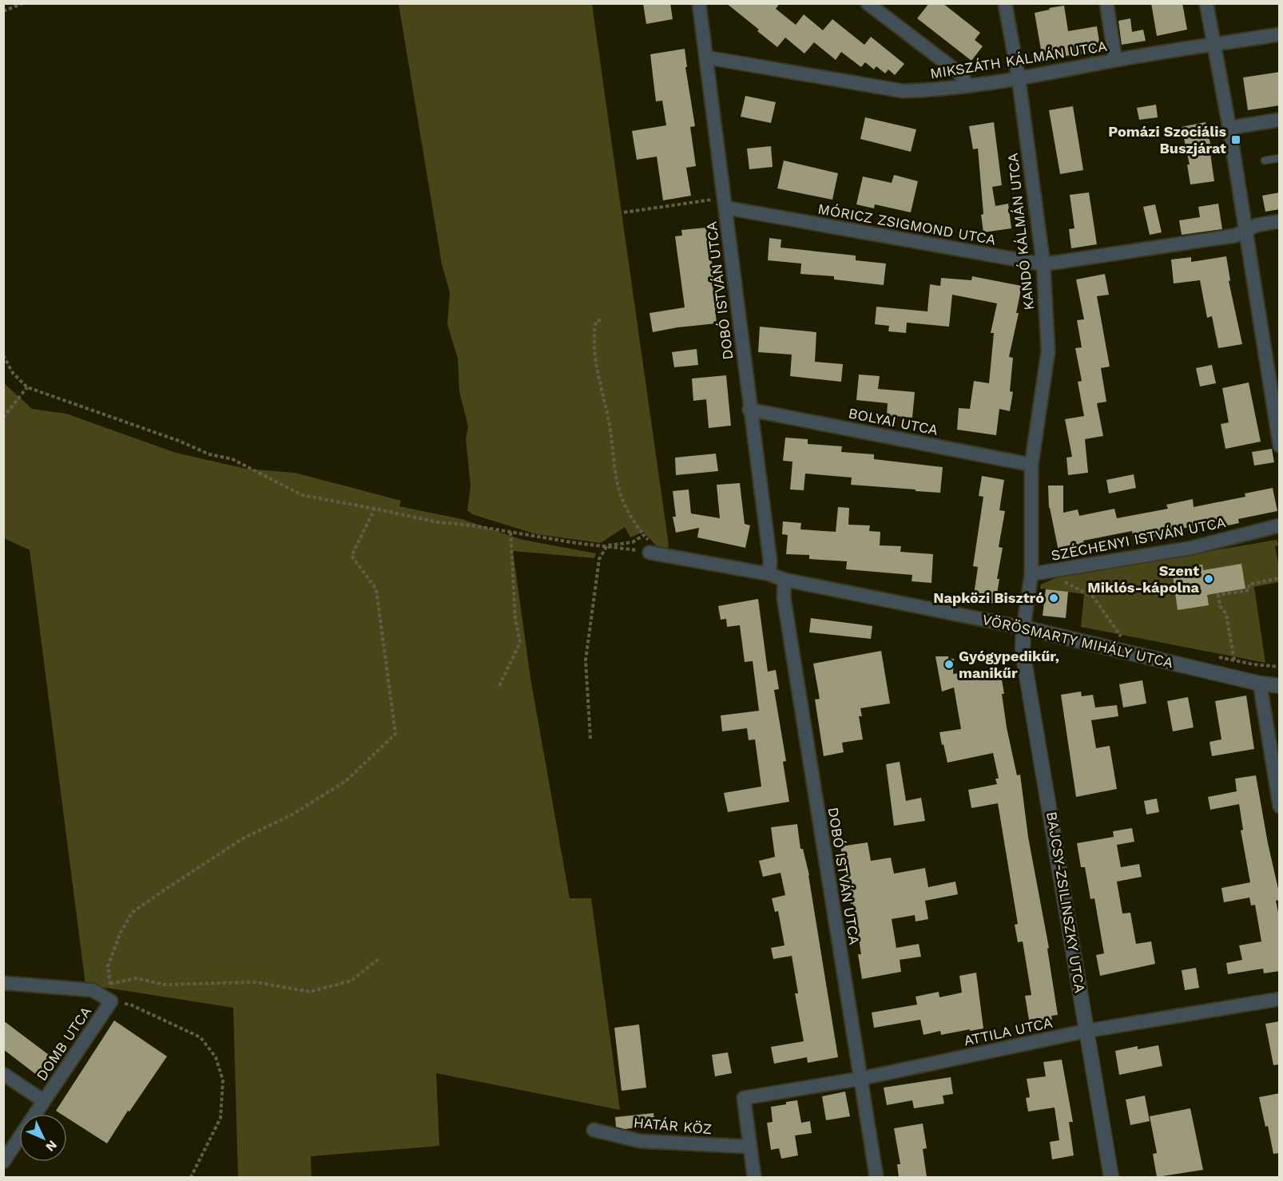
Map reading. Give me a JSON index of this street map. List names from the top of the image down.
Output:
{
  "streets": {
    "street": [
      "MIKSZÁTH KÁLMÁN UTCA",
      "MÓRICZ ZSIGMOND UTCA",
      "KANDÓ KÁLMÁN UTCA",
      "DOBÓ ISTVÁN UTCA",
      "BOLYAI UTCA",
      "SZÉCHENYI ISTVÁN UTCA",
      "VÖRÖSMARTY MIHÁLY UTCA",
      "BAJCSY-ZSILINSZKY UTCA",
      "ATTILA UTCA",
      "DOMB UTCA",
      "HATÁR KÖZ"
    ]
  },
  "crossings": [
    ["MIKSZÁTH KÁLMÁN UTCA", "KANDÓ KÁLMÁN UTCA"],
    ["MIKSZÁTH KÁLMÁN UTCA", "DOBÓ ISTVÁN UTCA"],
    ["MÓRICZ ZSIGMOND UTCA", "KANDÓ KÁLMÁN UTCA"],
    ["MÓRICZ ZSIGMOND UTCA", "DOBÓ ISTVÁN UTCA"],
    ["KANDÓ KÁLMÁN UTCA", "BOLYAI UTCA"],
    ["KANDÓ KÁLMÁN UTCA", "SZÉCHENYI ISTVÁN UTCA"],
    ["KANDÓ KÁLMÁN UTCA", "VÖRÖSMARTY MIHÁLY UTCA"],
    ["KANDÓ KÁLMÁN UTCA", "BAJCSY-ZSILINSZKY UTCA"],
    ["DOBÓ ISTVÁN UTCA", "BOLYAI UTCA"],
    ["DOBÓ ISTVÁN UTCA", "VÖRÖSMARTY MIHÁLY UTCA"],
    ["DOBÓ ISTVÁN UTCA", "ATTILA UTCA"],
    ["VÖRÖSMARTY MIHÁLY UTCA", "BAJCSY-ZSILINSZKY UTCA"],
    ["BAJCSY-ZSILINSZKY UTCA", "ATTILA UTCA"],
    ["ATTILA UTCA", "HATÁR KÖZ"]
  ],
  "places": {
    "transit": ["Pomázi Szociális Buszjárat"],
    "other": ["Szent Miklós-kápolna", "Napközi Bisztró", "Gyógypedikűr, manikűr"]
  },
  "north": "bottom right"
}
